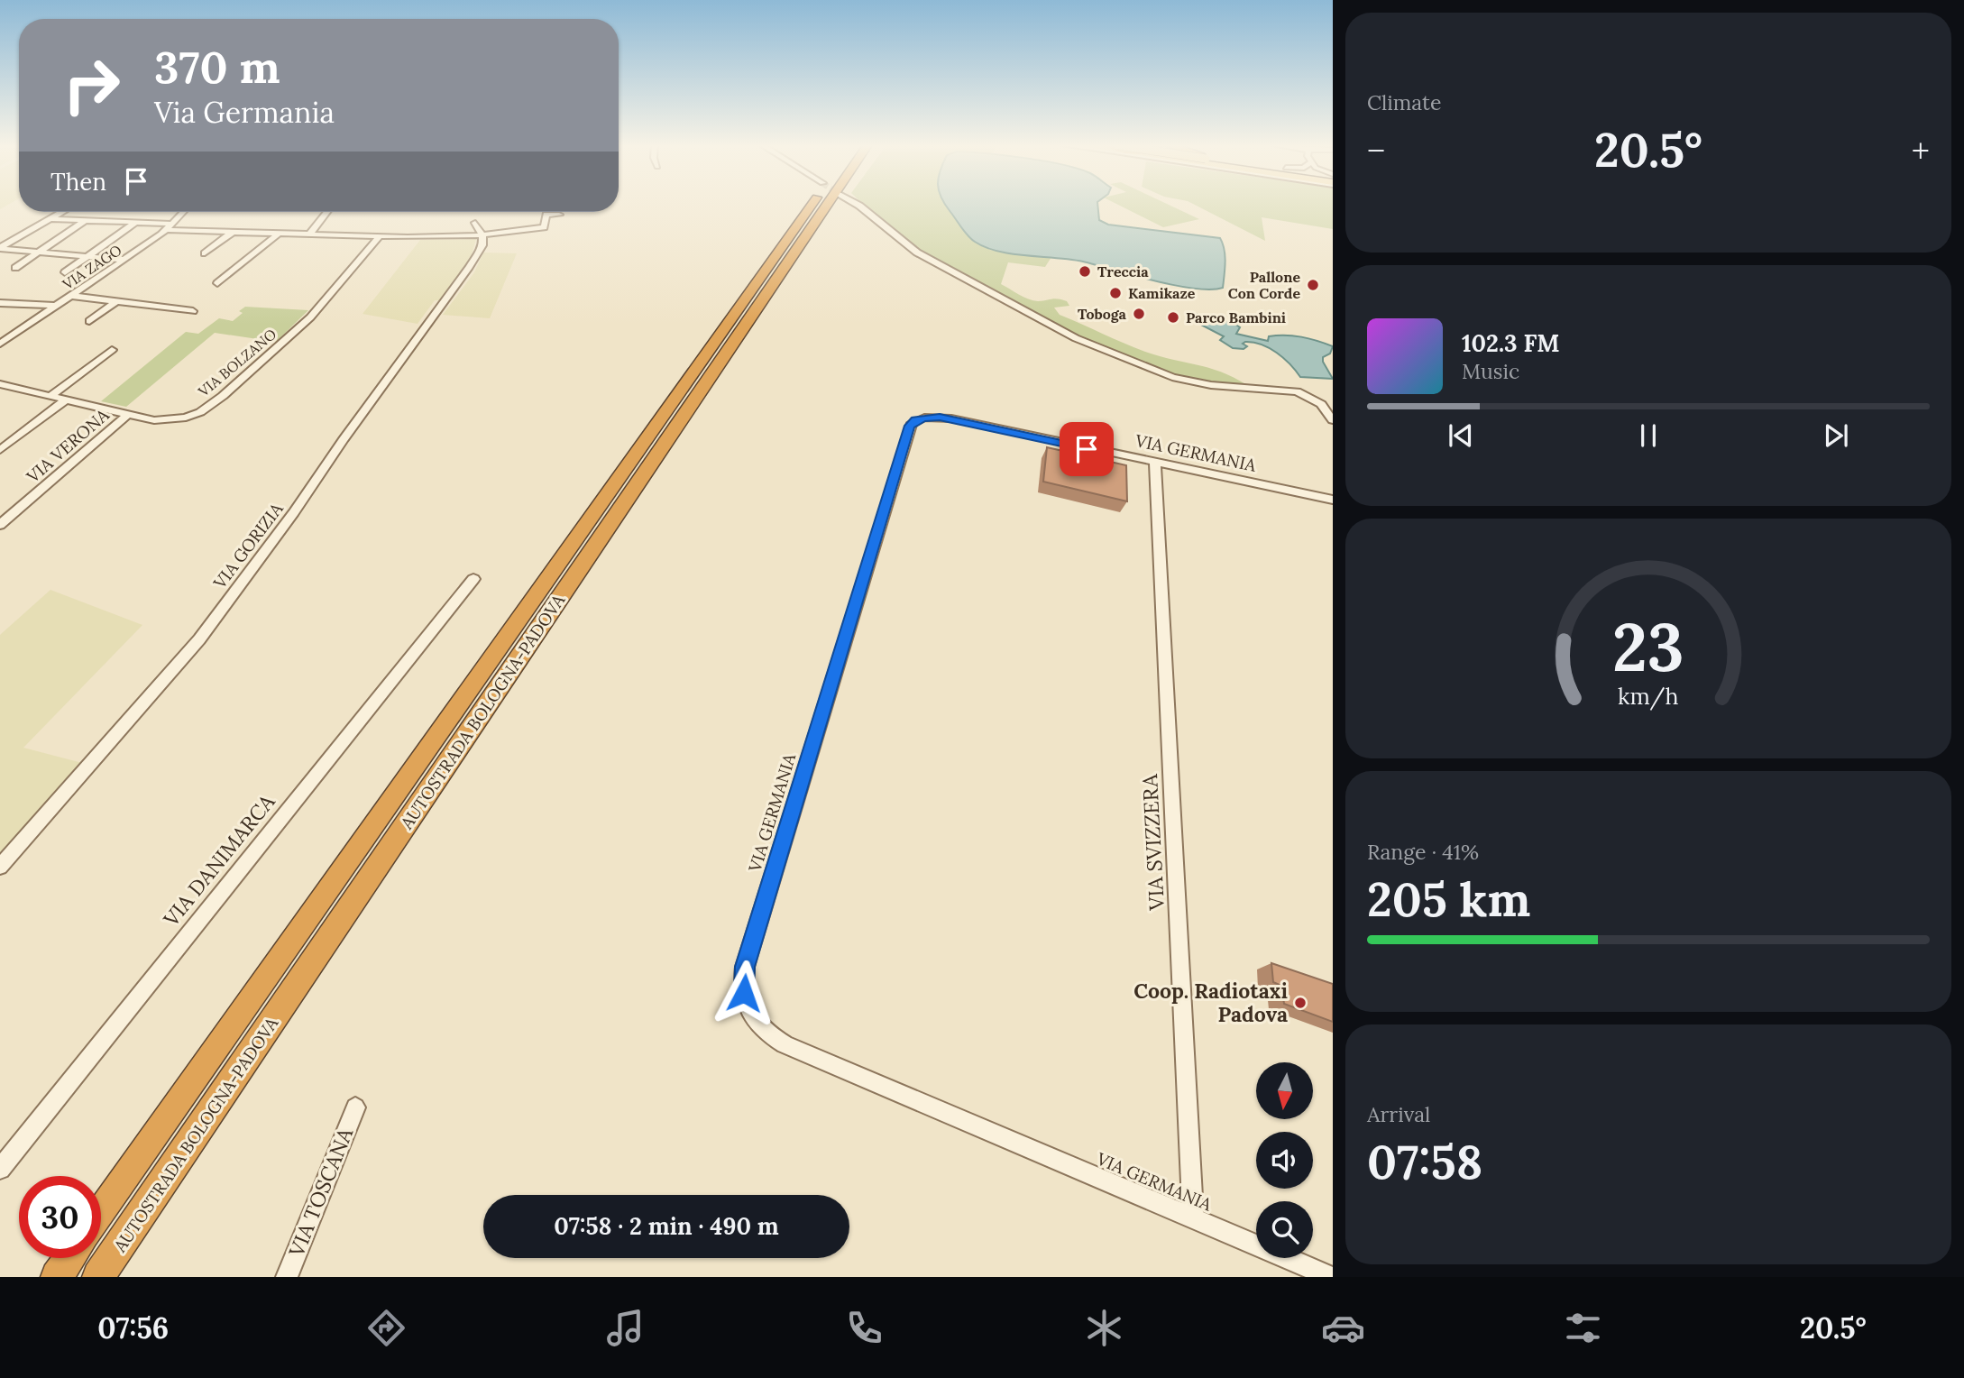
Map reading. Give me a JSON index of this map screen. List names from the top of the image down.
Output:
{
  "streets": {
    "highway": ["AUTOSTRADA BOLOGNA-PADOVA"],
    "street": [
      "VIA ZAGO",
      "VIA BOLZANO",
      "VIA VERONA",
      "VIA GERMANIA",
      "VIA GORIZIA",
      "VIA SVIZZERA",
      "VIA DANIMARCA",
      "VIA TOSCANA"
    ]
  },
  "crossings": [
    ["VIA BOLZANO", "VIA VERONA"],
    ["VIA GERMANIA", "VIA SVIZZERA"]
  ],
  "places": [
    "Treccia",
    "Pallone Con Corde",
    "Kamikaze",
    "Toboga",
    "Parco Bambini",
    "Coop. Radiotaxi Padova"
  ],
  "north": "bottom",
  "page": {
    "tile": [
      "Climate",
      ["Range · 41%", "205 km"],
      ["Arrival", "07:58"]
    ],
    "turn": ["370 m", "Via Germania"],
    "heat": ["−", "20.5°", "+"],
    "then": "Then",
    "song": ["102.3 FM", "Music"],
    "limit": "30",
    "trip": "07:58 · 2 min · 490 m",
    "tabs": ["07:56", "20.5°"],
    "gauge": ["23", "km/h"]
  }
}
